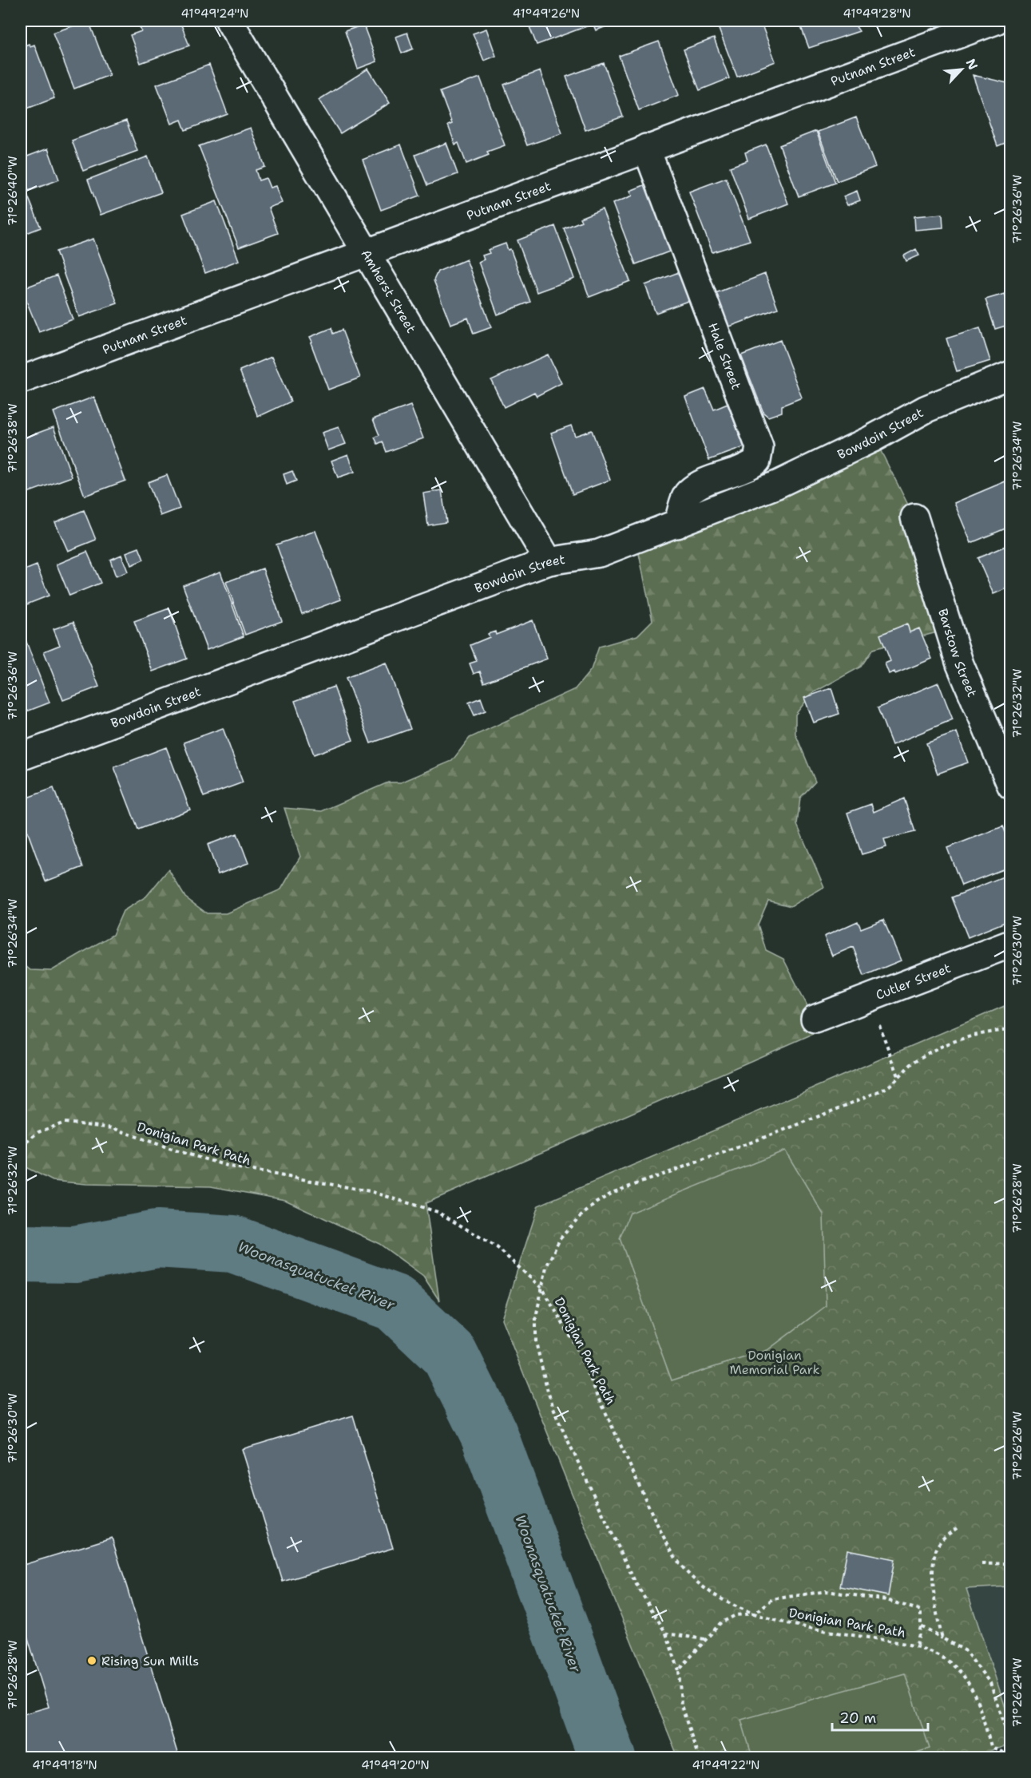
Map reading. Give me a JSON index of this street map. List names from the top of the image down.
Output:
{
  "streets": {
    "street": [
      "Putnam Street",
      "Amherst Street",
      "Hale Street",
      "Bowdoin Street",
      "Barstow Street",
      "Cutler Street"
    ],
    "path": ["Donigian Park Path"]
  },
  "crossings": [
    ["Putnam Street", "Amherst Street"],
    ["Putnam Street", "Hale Street"],
    ["Amherst Street", "Bowdoin Street"],
    ["Hale Street", "Bowdoin Street"]
  ],
  "water": ["Woonasquatucket River"],
  "parks": ["Donigian Memorial Park"],
  "places": ["Rising Sun Mills"],
  "scale_bar": "20 m",
  "north": "top right",
  "coordinates": [
    "41°49'24\"N",
    "41°49'26\"N",
    "41°49'28\"N",
    "71°26'40\"W",
    "71°26'36\"W",
    "71°26'38\"W",
    "71°26'34\"W",
    "71°26'32\"W",
    "71°26'30\"W",
    "71°26'28\"W",
    "71°26'26\"W",
    "71°26'24\"W",
    "41°49'18\"N",
    "41°49'20\"N",
    "41°49'22\"N"
  ]
}
